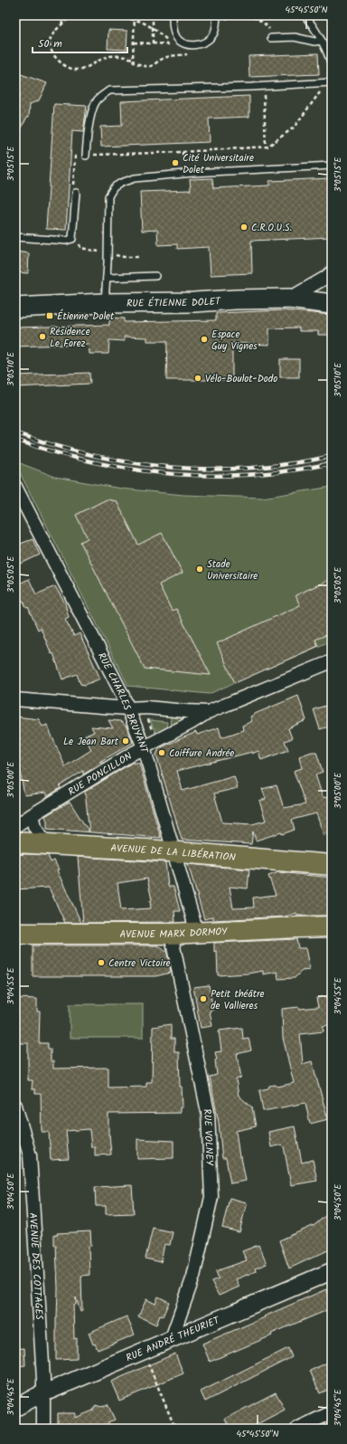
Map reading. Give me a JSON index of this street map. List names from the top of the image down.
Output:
{
  "streets": {
    "main road": ["RUE ÉTIENNE DOLET", "AVENUE DE LA LIBÉRATION", "AVENUE MARX DORMOY"],
    "street": [
      "RUE CHARLES BRUYANT",
      "RUE PONCILLON",
      "RUE VOLNEY",
      "AVENUE DES COTTAGES",
      "RUE ANDRÉ THEURIET"
    ]
  },
  "crossings": [
    ["RUE CHARLES BRUYANT", "RUE PONCILLON"],
    ["RUE CHARLES BRUYANT", "AVENUE DE LA LIBÉRATION"],
    ["RUE CHARLES BRUYANT", "AVENUE MARX DORMOY"],
    ["AVENUE MARX DORMOY", "RUE VOLNEY"],
    ["RUE VOLNEY", "RUE ANDRÉ THEURIET"],
    ["AVENUE DES COTTAGES", "RUE ANDRÉ THEURIET"]
  ],
  "places": {
    "other": [
      "Cité Universitaire Dolet",
      "C.R.O.U.S.",
      "Résidence Le Forez",
      "Espace Guy Vignes",
      "Vélo-Boulot-Dodo",
      "Stade Universitaire",
      "Le Jean Bart",
      "Coiffure Andrée",
      "Centre Victoire",
      "Petit théâtre de Vallieres"
    ],
    "transit": ["Étienne Dolet"]
  },
  "scale_bar": "50 m",
  "coordinates": [
    "45°45'50\"N",
    "3°05'15\"E",
    "3°05'10\"E",
    "3°05'05\"E",
    "3°05'00\"E",
    "3°04'55\"E",
    "3°04'50\"E",
    "3°04'45\"E"
  ]
}
